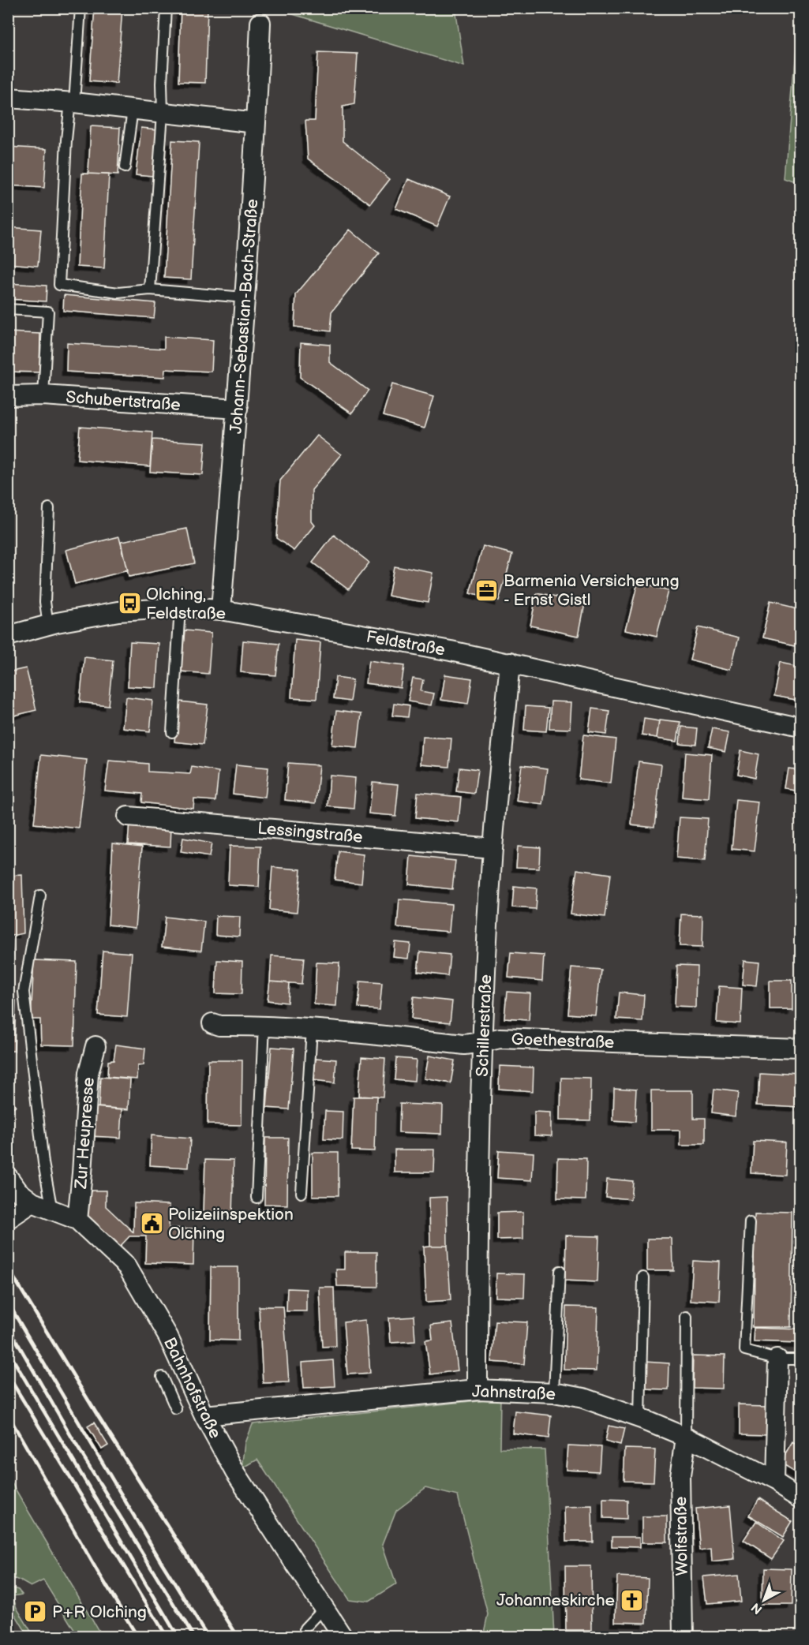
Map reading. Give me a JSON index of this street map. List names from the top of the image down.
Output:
{
  "streets": {
    "street": [
      "Johann-Sebastian-Bach-Straße",
      "Schubertstraße",
      "Feldstraße",
      "Lessingstraße",
      "Schillerstraße",
      "Goethestraße",
      "Zur Heupresse",
      "Bahnhofstraße",
      "Jahnstraße",
      "Wolfstraße"
    ]
  },
  "crossings": [
    ["Johann-Sebastian-Bach-Straße", "Schubertstraße"],
    ["Johann-Sebastian-Bach-Straße", "Feldstraße"],
    ["Feldstraße", "Schillerstraße"],
    ["Lessingstraße", "Schillerstraße"],
    ["Schillerstraße", "Goethestraße"],
    ["Schillerstraße", "Jahnstraße"],
    ["Zur Heupresse", "Bahnhofstraße"],
    ["Bahnhofstraße", "Jahnstraße"],
    ["Jahnstraße", "Wolfstraße"]
  ],
  "places": {
    "office": ["Barmenia Versicherung - Ernst Gistl"],
    "bus stop": ["Olching, Feldstraße"],
    "public building": ["Polizeiinspektion Olching"],
    "church": ["Johanneskirche"],
    "parking": ["P+R Olching"]
  },
  "north": "bottom left"
}
